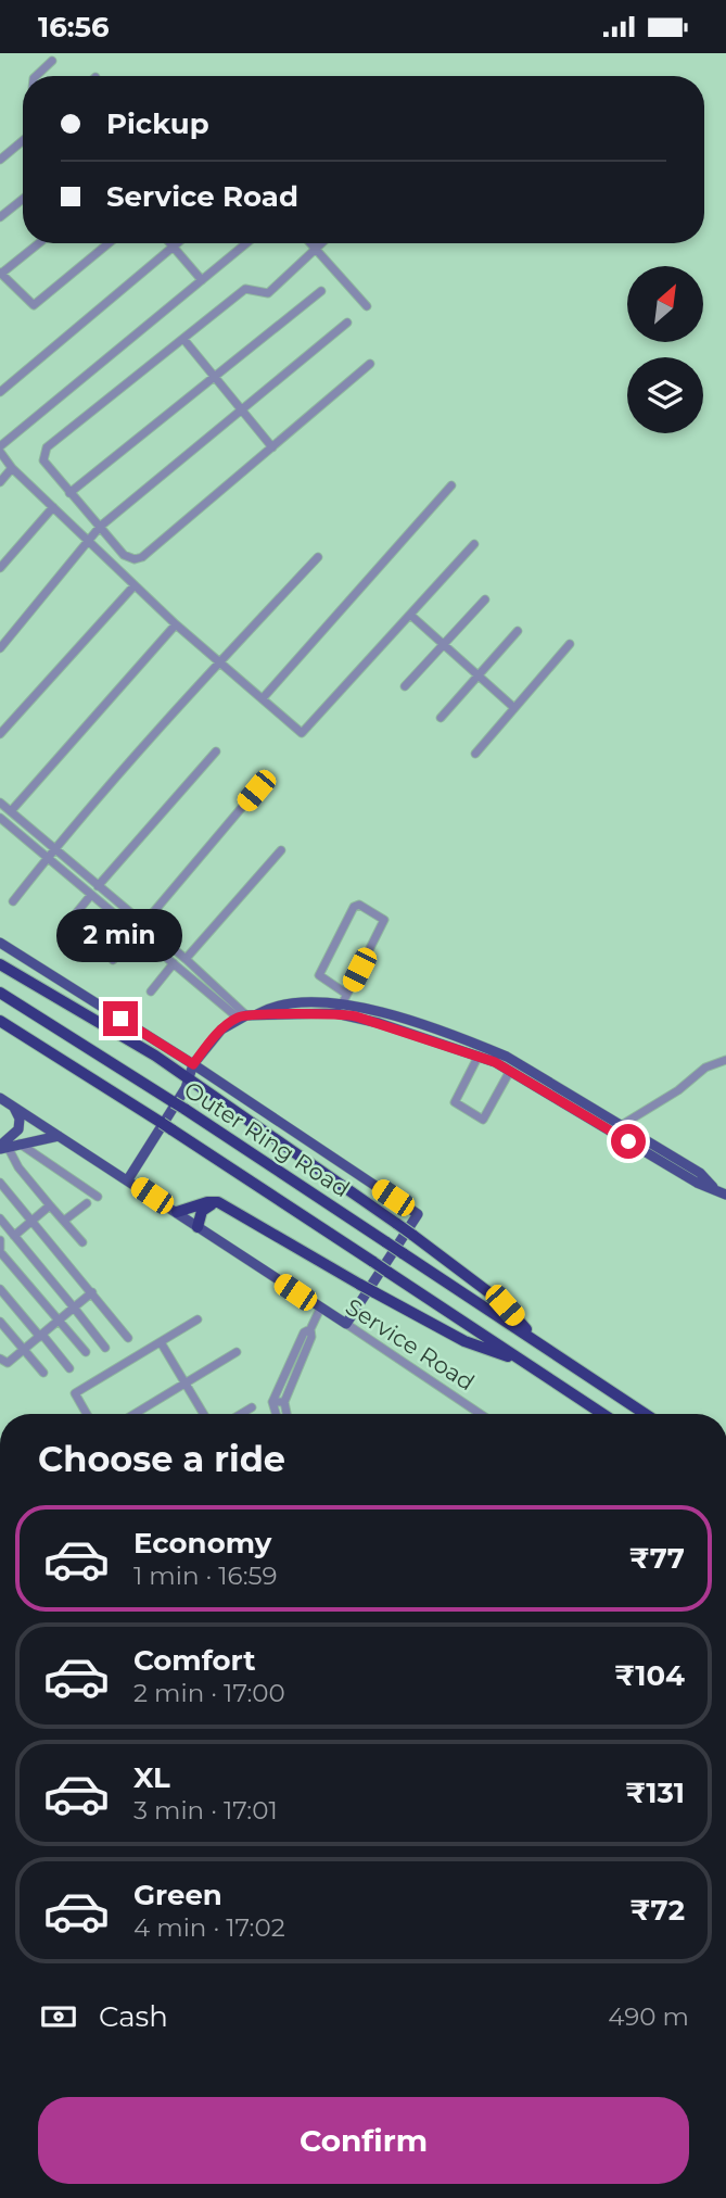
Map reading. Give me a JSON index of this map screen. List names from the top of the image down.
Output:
{
  "streets": {
    "highway": ["Outer Ring Road"],
    "main road": ["Service Road"]
  },
  "north": "top right",
  "page": {
    "status": "16:56",
    "banner": ["Pickup", "Service Road"],
    "bubble": "2 min",
    "heading": "Choose a ride",
    "list": [
      {
        "name": "Economy",
        "note": "1 min · 16:59",
        "value": "₹77"
      },
      {
        "name": "Comfort",
        "note": "2 min · 17:00",
        "value": "₹104"
      },
      {
        "name": "XL",
        "note": "3 min · 17:01",
        "value": "₹131"
      },
      {
        "name": "Green",
        "note": "4 min · 17:02",
        "value": "₹72"
      }
    ],
    "pay": ["Cash", "490 m"],
    "buttons": "Confirm"
  }
}
